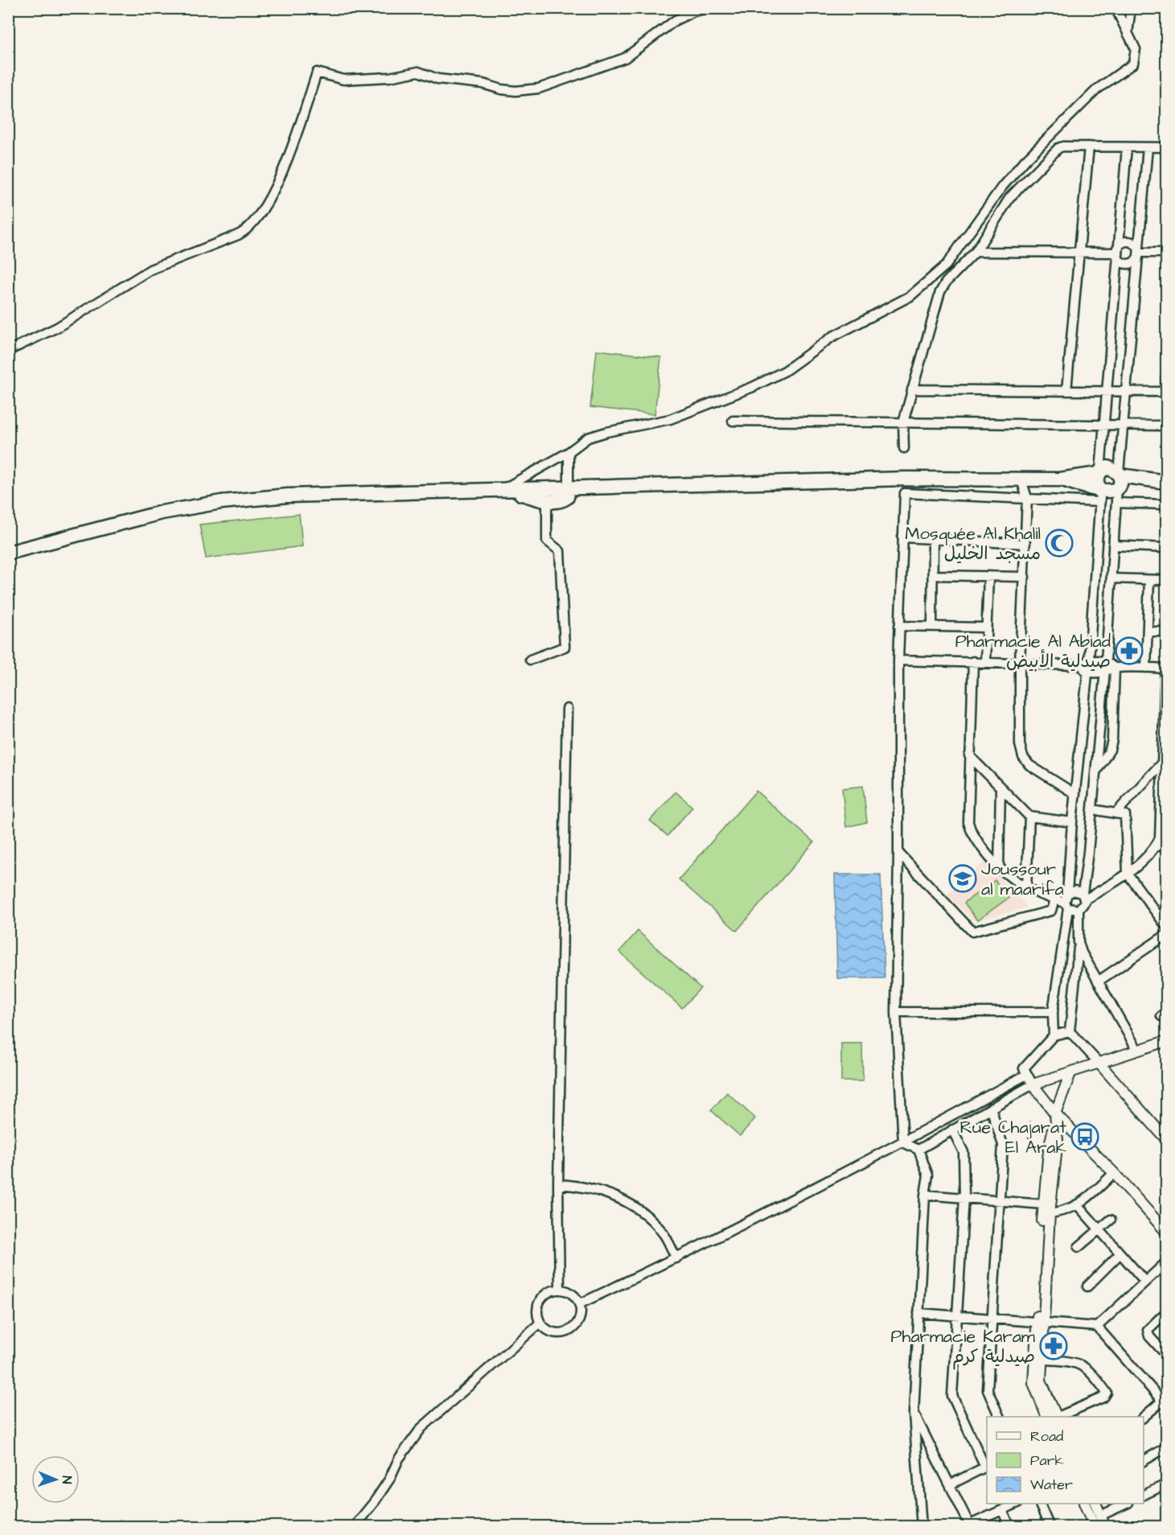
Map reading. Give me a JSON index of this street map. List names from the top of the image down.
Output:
{
  "places": {
    "mosque": ["Mosquée Al Khalil مسجد الخليل"],
    "pharmacy": ["Pharmacie Al Abiad صيدلية الأبيض", "Pharmacie Karam صيدلية كرم"],
    "school or university": ["Joussour al maarifa"],
    "bus stop": ["Rue Chajarat El Arak"]
  },
  "legend": ["Road", "Park", "Water"],
  "north": "right"
}
